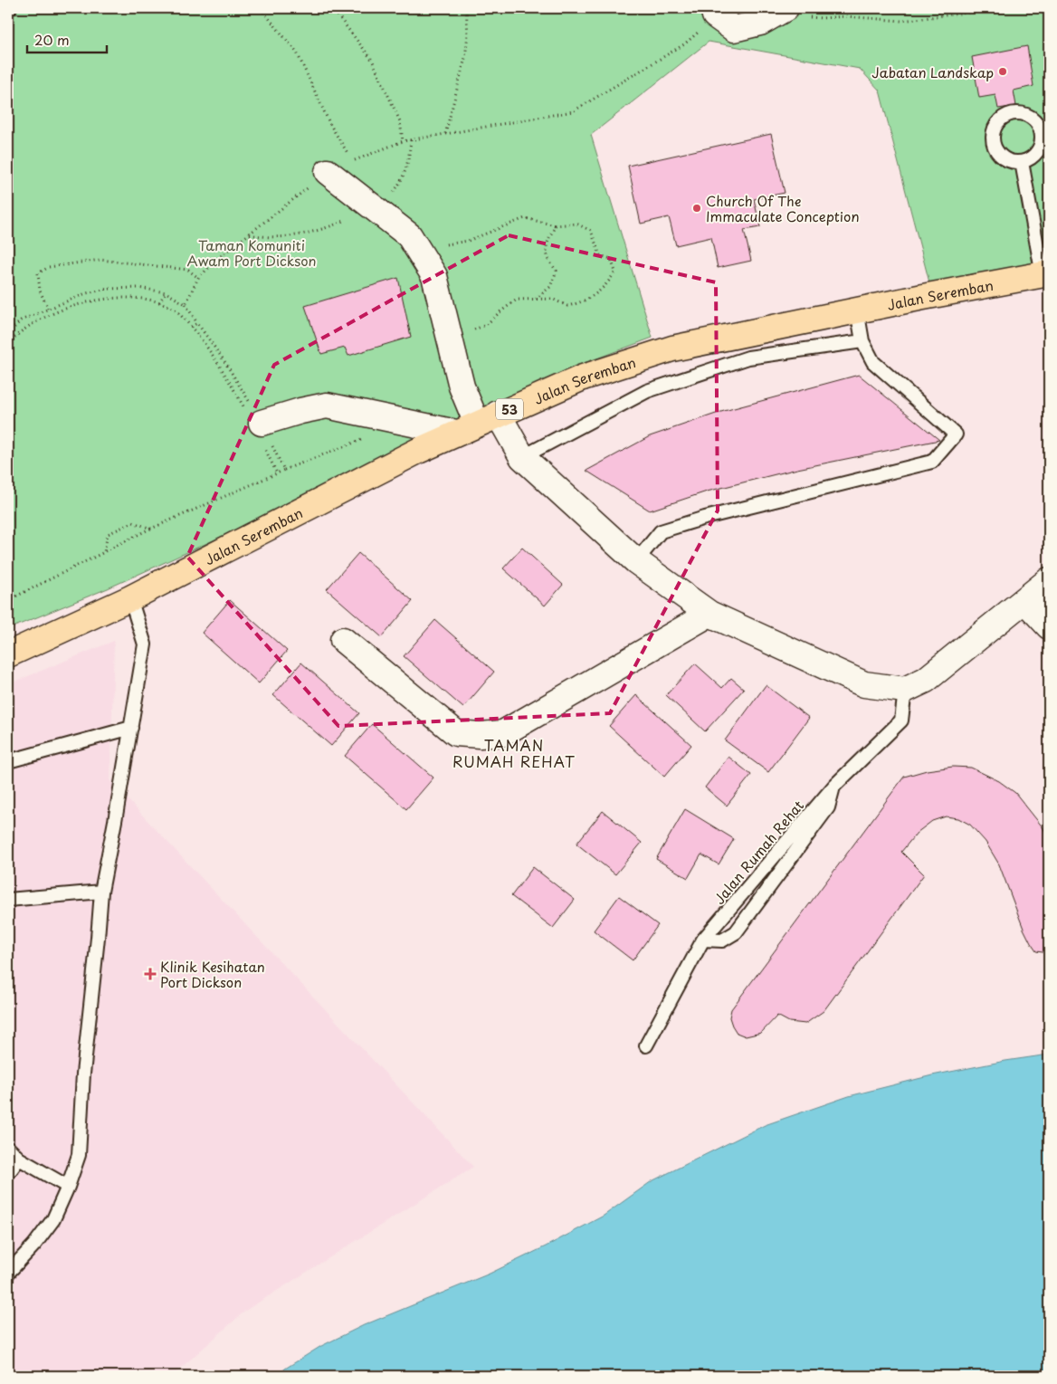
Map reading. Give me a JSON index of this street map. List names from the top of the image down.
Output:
{
  "streets": {
    "main road": ["Jalan Seremban", "53"],
    "lane": ["Jalan Rumah Rehat"]
  },
  "districts": ["TAMAN RUMAH REHAT"],
  "parks": ["Taman Komuniti Awam Port Dickson"],
  "places": {
    "other": ["Jabatan Landskap", "Church Of The Immaculate Conception"],
    "health": ["Klinik Kesihatan Port Dickson"]
  },
  "scale_bar": "20 m"
}
